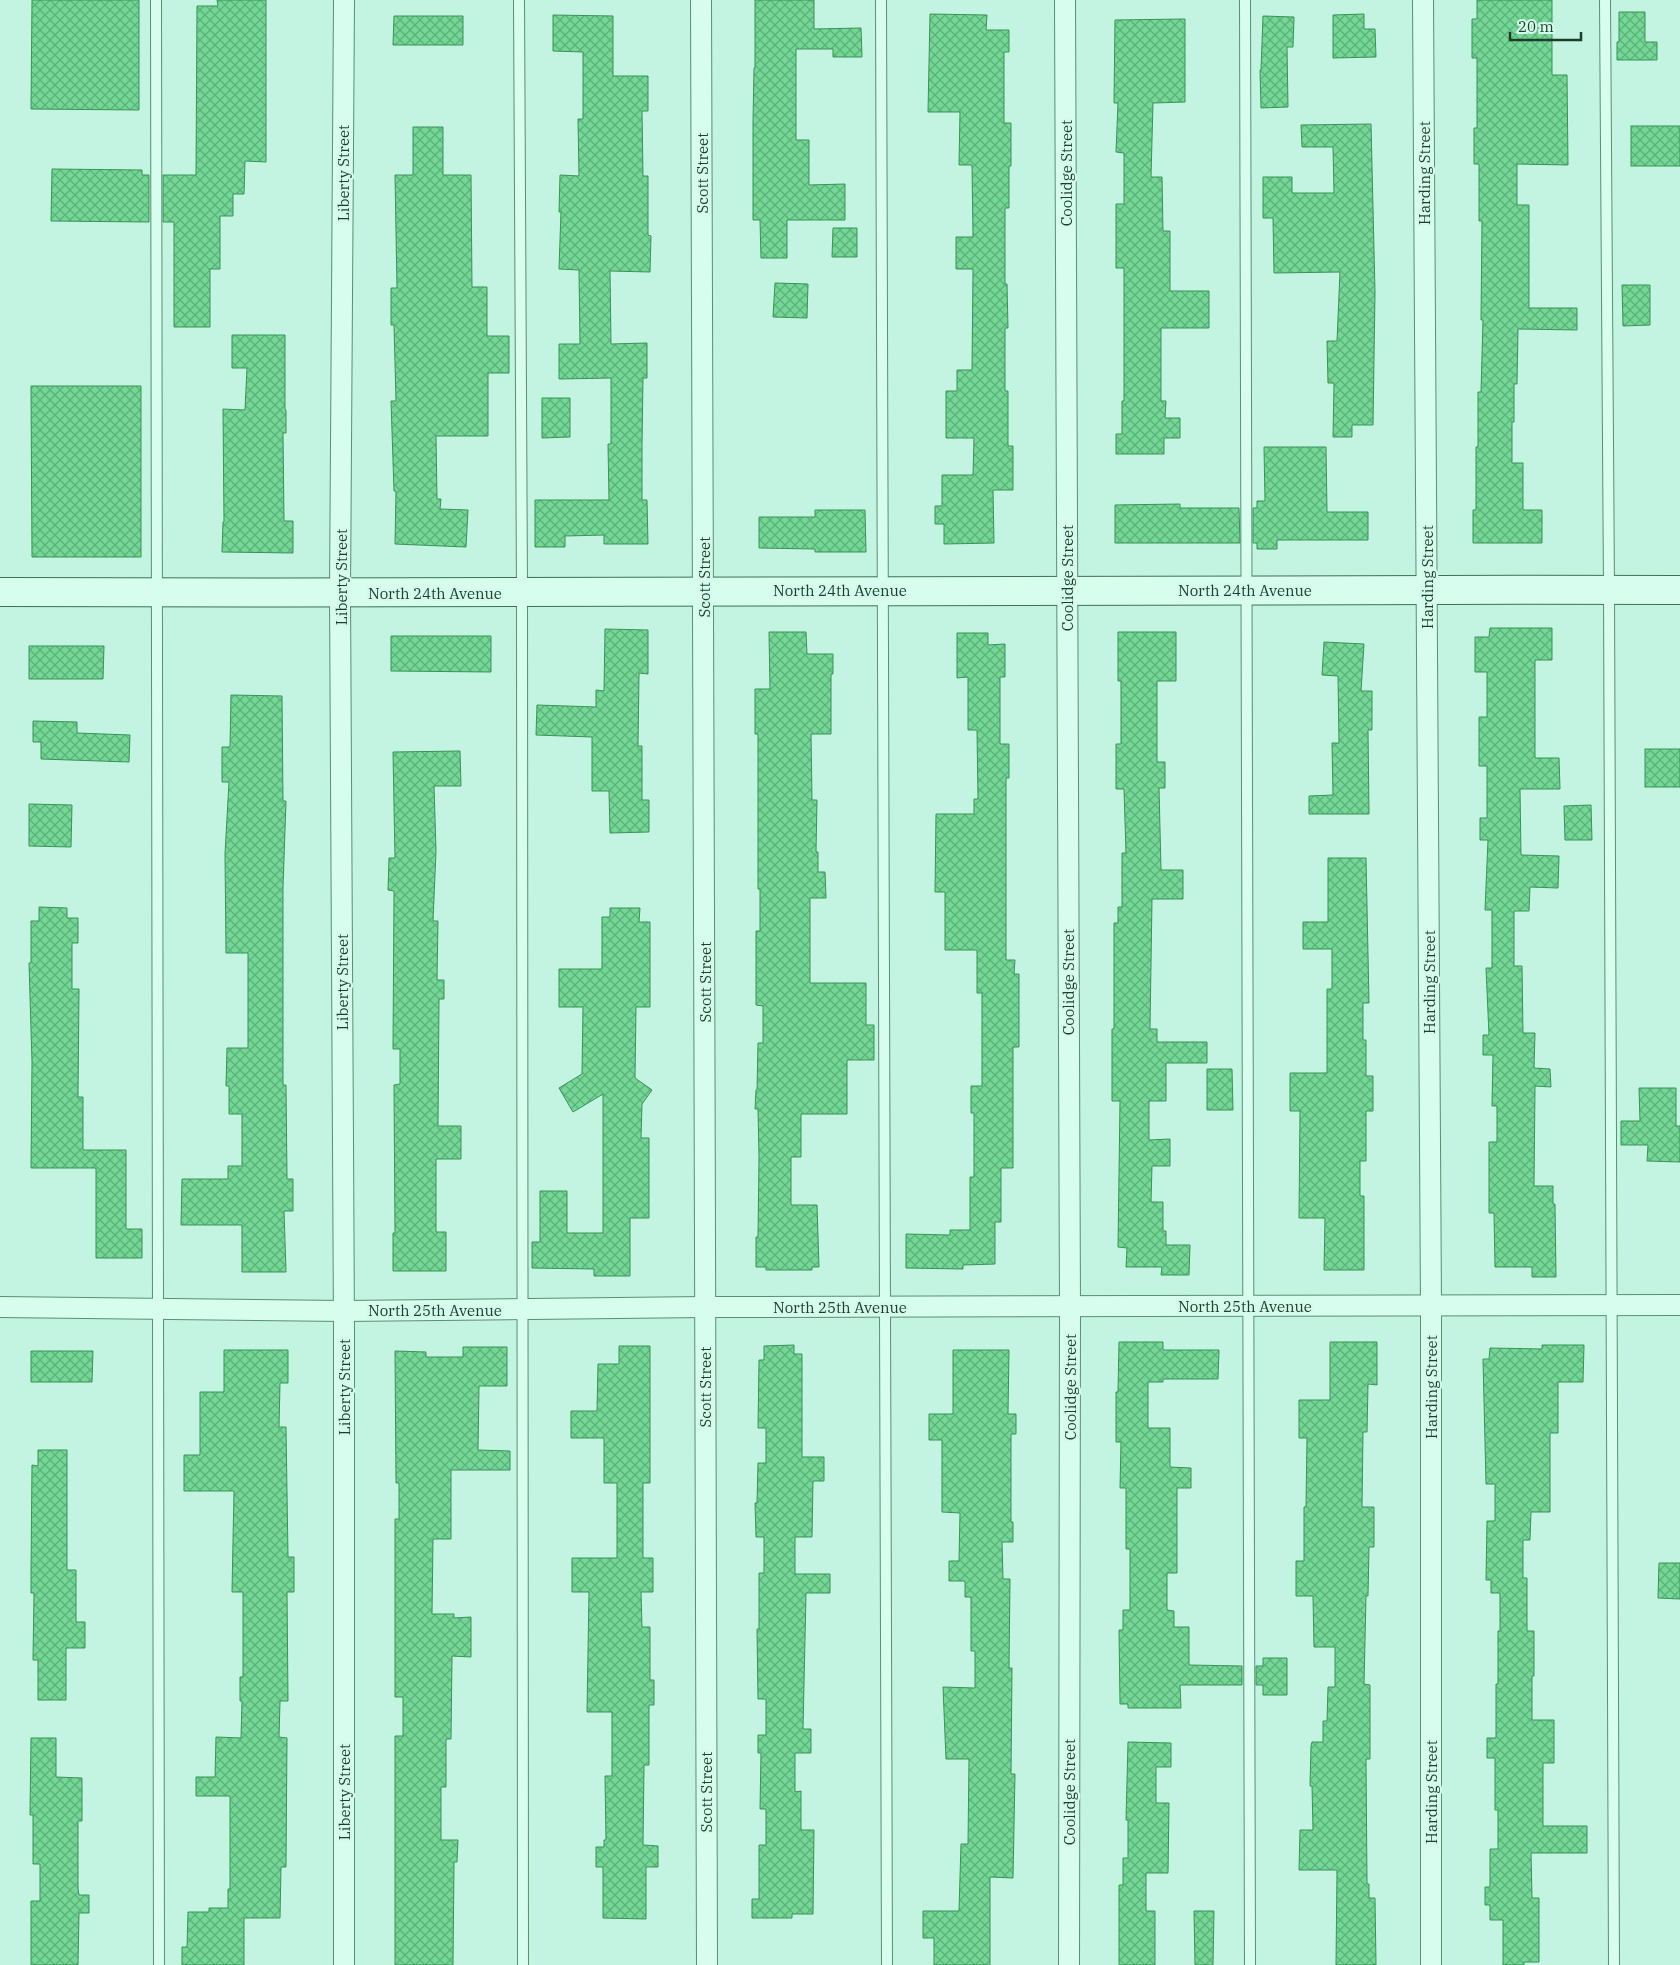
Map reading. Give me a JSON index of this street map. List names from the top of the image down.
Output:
{
  "streets": {
    "street": [
      "Liberty Street",
      "Scott Street",
      "Coolidge Street",
      "Harding Street",
      "North 24th Avenue",
      "North 25th Avenue"
    ]
  },
  "crossings": [
    ["Liberty Street", "North 24th Avenue"],
    ["Liberty Street", "North 25th Avenue"],
    ["Scott Street", "North 24th Avenue"],
    ["Scott Street", "North 25th Avenue"],
    ["Coolidge Street", "North 24th Avenue"],
    ["Coolidge Street", "North 25th Avenue"],
    ["Harding Street", "North 24th Avenue"],
    ["Harding Street", "North 25th Avenue"]
  ],
  "scale_bar": "20 m"
}
